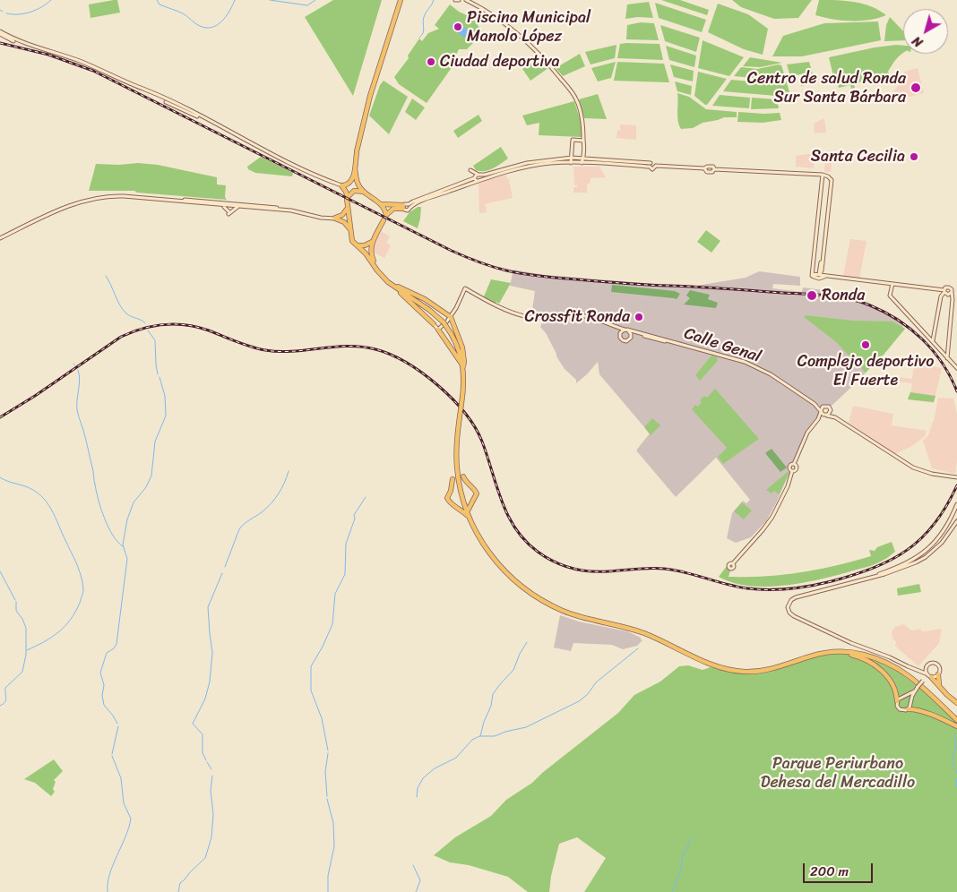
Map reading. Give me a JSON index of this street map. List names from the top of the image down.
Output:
{
  "streets": {
    "main road": ["Calle Genal"]
  },
  "parks": ["Parque Periurbano Dehesa del Mercadillo"],
  "places": [
    "Piscina Municipal Manolo López",
    "Ciudad deportiva",
    "Centro de salud Ronda Sur Santa Bárbara",
    "Santa Cecilia",
    "Ronda",
    "Crossfit Ronda",
    "Complejo deportivo El Fuerte"
  ],
  "scale_bar": "200 m",
  "north": "bottom left"
}
